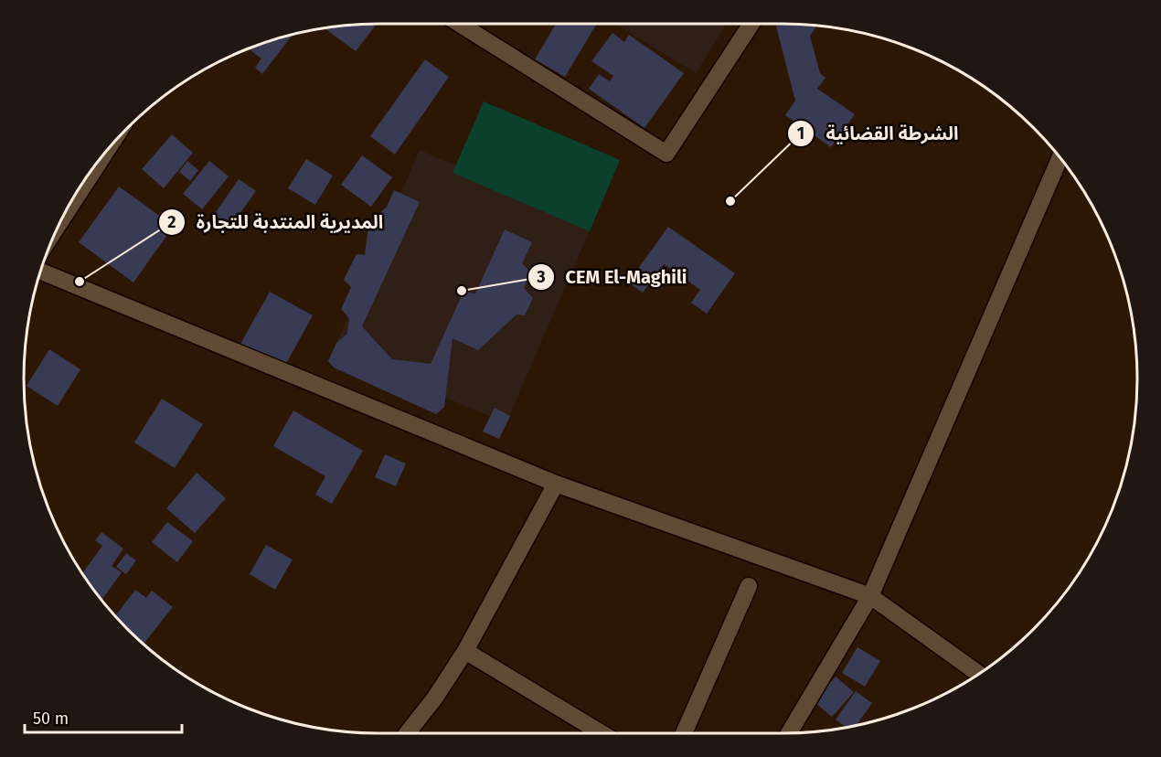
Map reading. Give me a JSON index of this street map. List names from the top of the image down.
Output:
{
  "places": ["الشرطة القضائية", "المديرية المنتدبة للتجارة", "CEM El-Maghili"],
  "scale_bar": "50 m"
}
